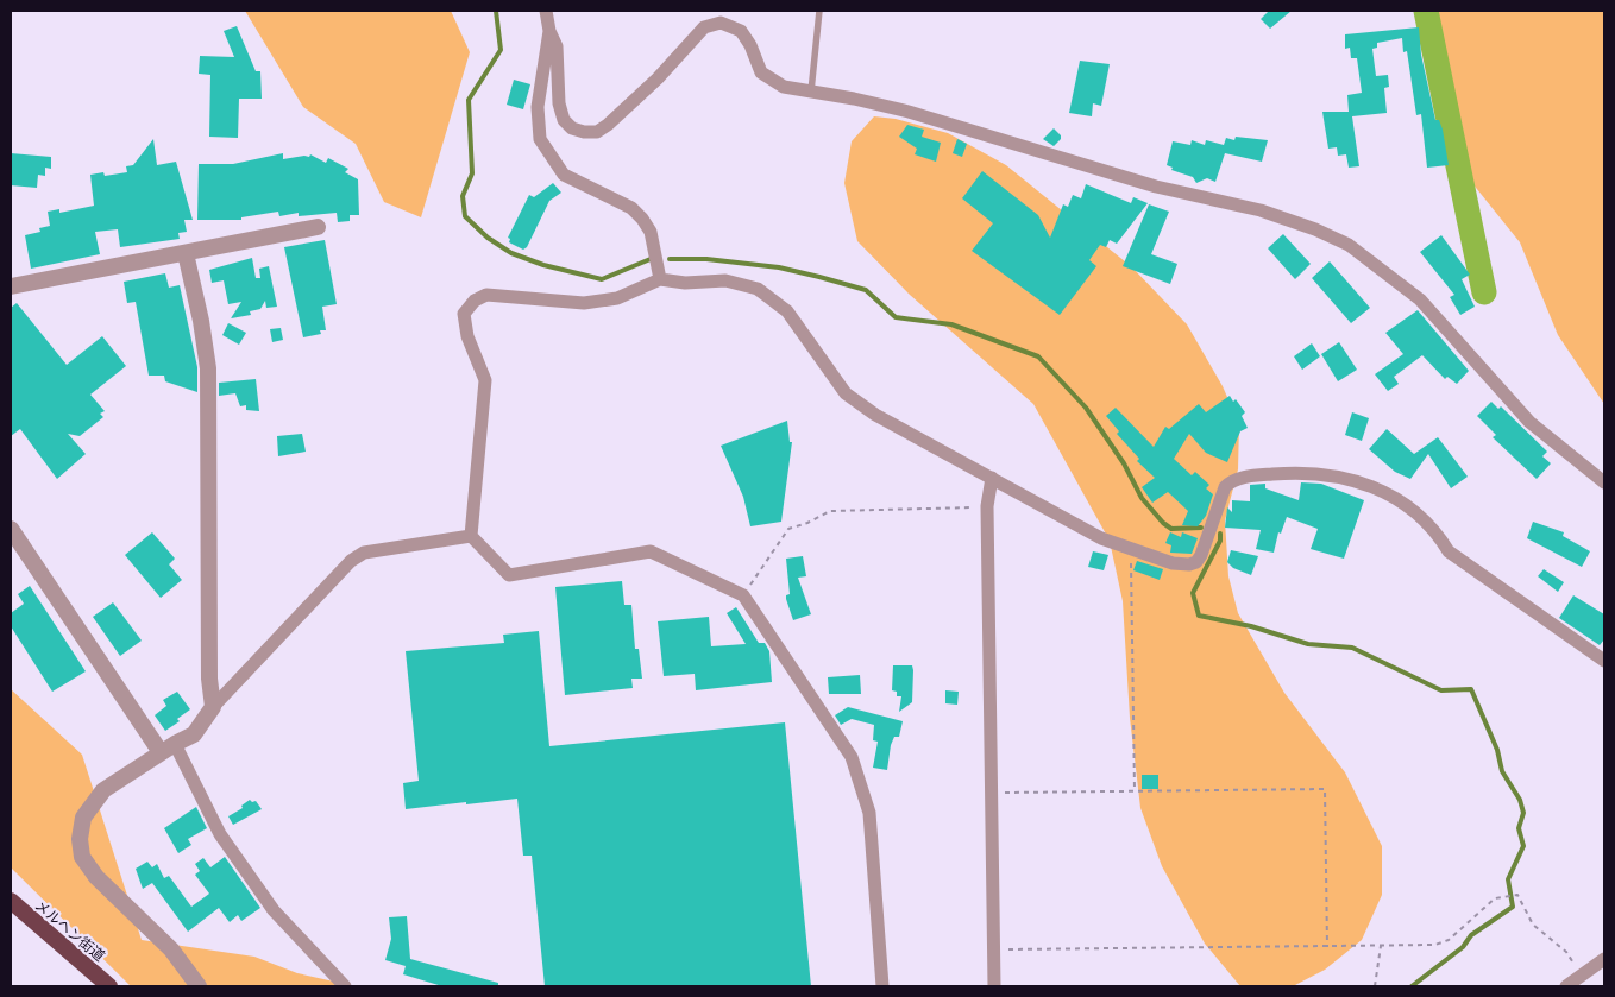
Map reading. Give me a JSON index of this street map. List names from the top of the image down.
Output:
{
  "streets": {
    "highway": ["メルヘン街道"]
  }
}
